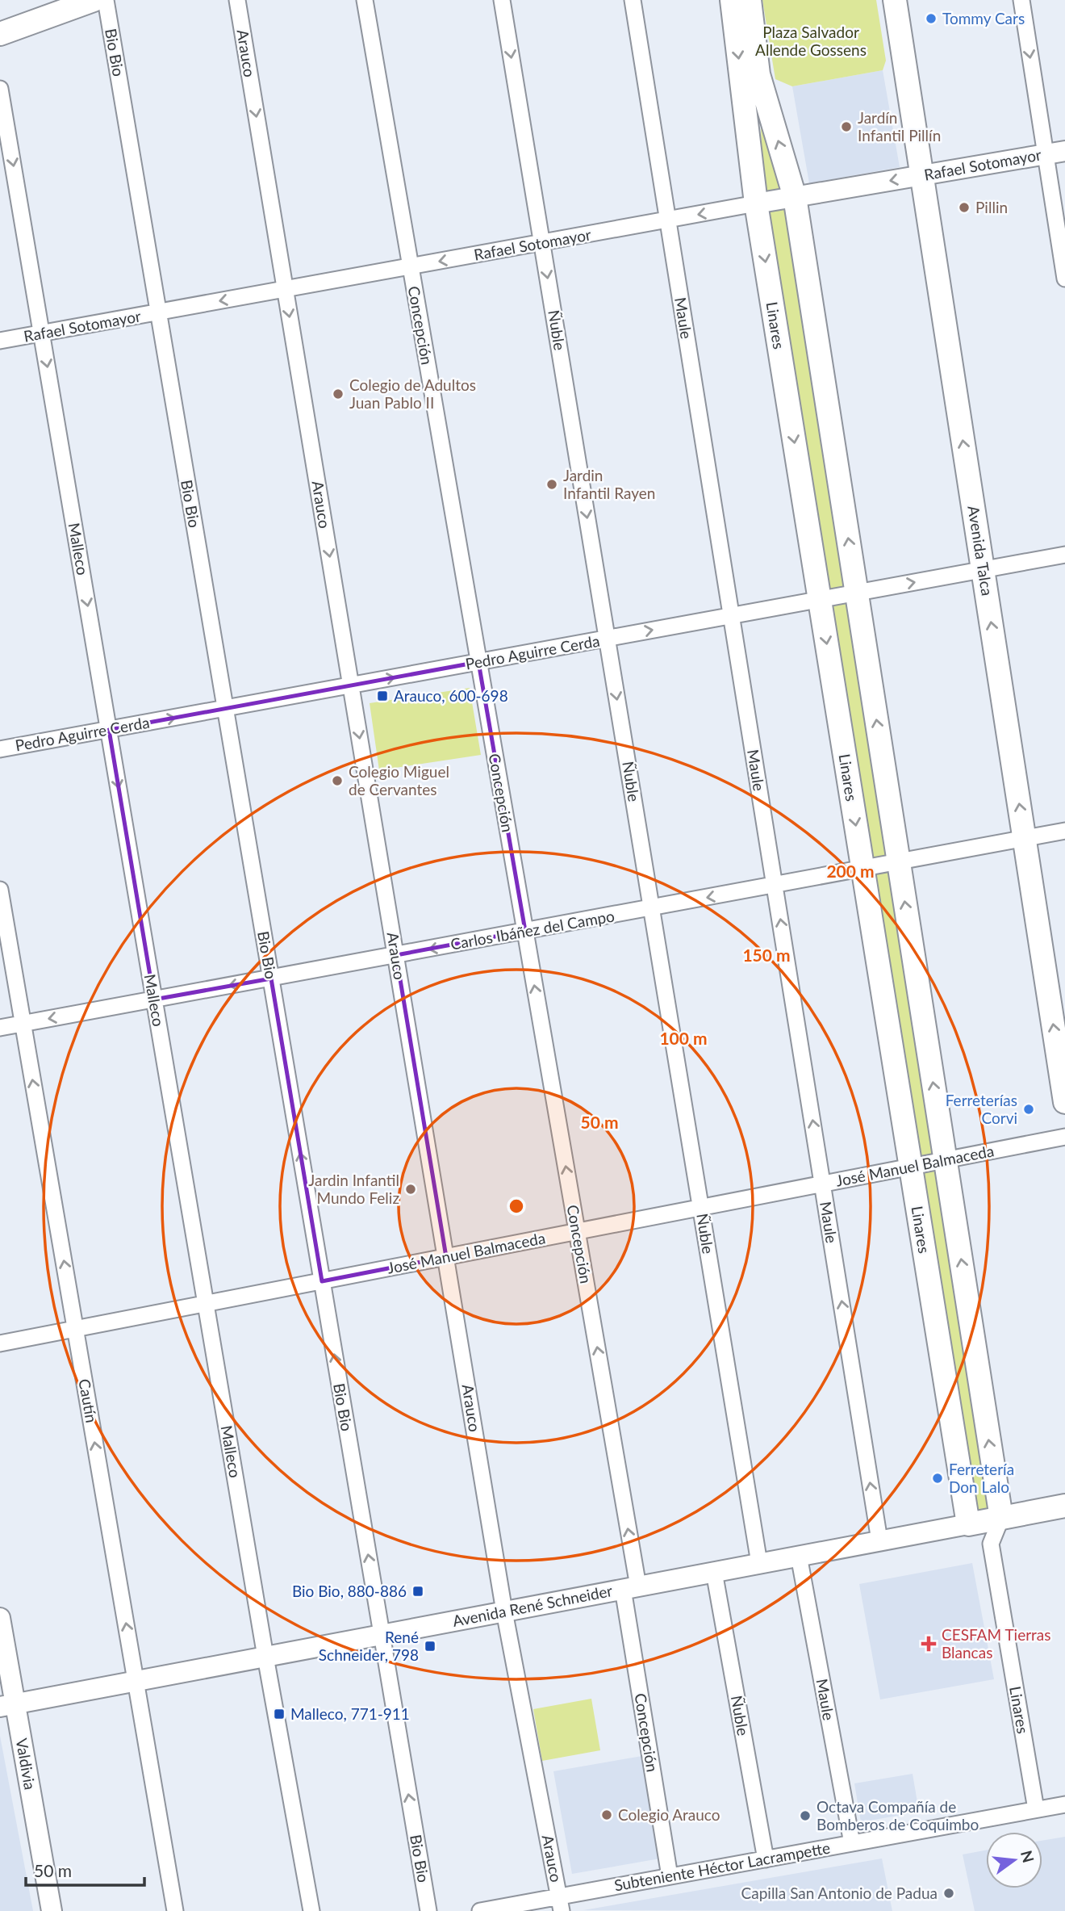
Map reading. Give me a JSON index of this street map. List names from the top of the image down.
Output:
{
  "streets": {
    "main road": ["Linares", "Avenida Talca", "Avenida René Schneider"],
    "street": [
      "Bio Bio",
      "Arauco",
      "Rafael Sotomayor",
      "Maule",
      "Concepción",
      "Ñuble",
      "Malleco",
      "Pedro Aguirre Cerda",
      "Carlos Ibáñez del Campo",
      "José Manuel Balmaceda",
      "Cautín",
      "Valdivia",
      "Subteniente Héctor Lacrampette"
    ]
  },
  "crossings": [
    ["Bio Bio", "Rafael Sotomayor"],
    ["Bio Bio", "Pedro Aguirre Cerda"],
    ["Bio Bio", "Carlos Ibáñez del Campo"],
    ["Bio Bio", "José Manuel Balmaceda"],
    ["Bio Bio", "Avenida René Schneider"],
    ["Arauco", "Rafael Sotomayor"],
    ["Arauco", "Pedro Aguirre Cerda"],
    ["Arauco", "Carlos Ibáñez del Campo"],
    ["Arauco", "José Manuel Balmaceda"],
    ["Arauco", "Avenida René Schneider"],
    ["Arauco", "Subteniente Héctor Lacrampette"],
    ["Rafael Sotomayor", "Maule"],
    ["Rafael Sotomayor", "Concepción"],
    ["Rafael Sotomayor", "Linares"],
    ["Rafael Sotomayor", "Ñuble"],
    ["Rafael Sotomayor", "Malleco"],
    ["Rafael Sotomayor", "Avenida Talca"],
    ["Maule", "Pedro Aguirre Cerda"],
    ["Maule", "Carlos Ibáñez del Campo"],
    ["Maule", "José Manuel Balmaceda"],
    ["Maule", "Avenida René Schneider"],
    ["Maule", "Subteniente Héctor Lacrampette"],
    ["Concepción", "Pedro Aguirre Cerda"],
    ["Concepción", "Carlos Ibáñez del Campo"],
    ["Concepción", "José Manuel Balmaceda"],
    ["Concepción", "Avenida René Schneider"],
    ["Concepción", "Subteniente Héctor Lacrampette"],
    ["Linares", "Pedro Aguirre Cerda"],
    ["Linares", "Carlos Ibáñez del Campo"],
    ["Linares", "José Manuel Balmaceda"],
    ["Linares", "Avenida René Schneider"],
    ["Linares", "Subteniente Héctor Lacrampette"],
    ["Ñuble", "Pedro Aguirre Cerda"],
    ["Ñuble", "Carlos Ibáñez del Campo"],
    ["Ñuble", "José Manuel Balmaceda"],
    ["Ñuble", "Avenida René Schneider"],
    ["Ñuble", "Subteniente Héctor Lacrampette"],
    ["Malleco", "Pedro Aguirre Cerda"],
    ["Malleco", "Carlos Ibáñez del Campo"],
    ["Malleco", "José Manuel Balmaceda"],
    ["Malleco", "Avenida René Schneider"],
    ["Avenida Talca", "Pedro Aguirre Cerda"],
    ["Avenida Talca", "Carlos Ibáñez del Campo"],
    ["Carlos Ibáñez del Campo", "Cautín"],
    ["José Manuel Balmaceda", "Cautín"],
    ["Cautín", "Avenida René Schneider"],
    ["Avenida René Schneider", "Valdivia"]
  ],
  "one_way": [
    "Bio Bio",
    "Arauco",
    "Rafael Sotomayor",
    "Maule",
    "Concepción",
    "Ñuble",
    "Malleco",
    "Pedro Aguirre Cerda",
    "Carlos Ibáñez del Campo",
    "Cautín"
  ],
  "parks": ["Plaza Salvador Allende Gossens"],
  "places": {
    "other": [
      "Tommy Cars",
      "Jardín Infantil Pillín",
      "Pillin",
      "Colegio de Adultos Juan Pablo II",
      "Jardin Infantil Rayen",
      "Colegio Miguel de Cervantes",
      "Ferreterías Corvi",
      "Jardin Infantil Mundo Feliz",
      "Ferretería Don Lalo",
      "Colegio Arauco",
      "Octava Compañía de Bomberos de Coquimbo",
      "Capilla San Antonio de Padua"
    ],
    "transit": [
      "Arauco, 600-698",
      "Bio Bio, 880-886",
      "René Schneider, 798",
      "Malleco, 771-911"
    ],
    "health": ["CESFAM Tierras Blancas"]
  },
  "scale_bar": "50 m",
  "north": "right",
  "rings": [
    "200 m",
    "150 m",
    "100 m",
    "50 m"
  ]
}
